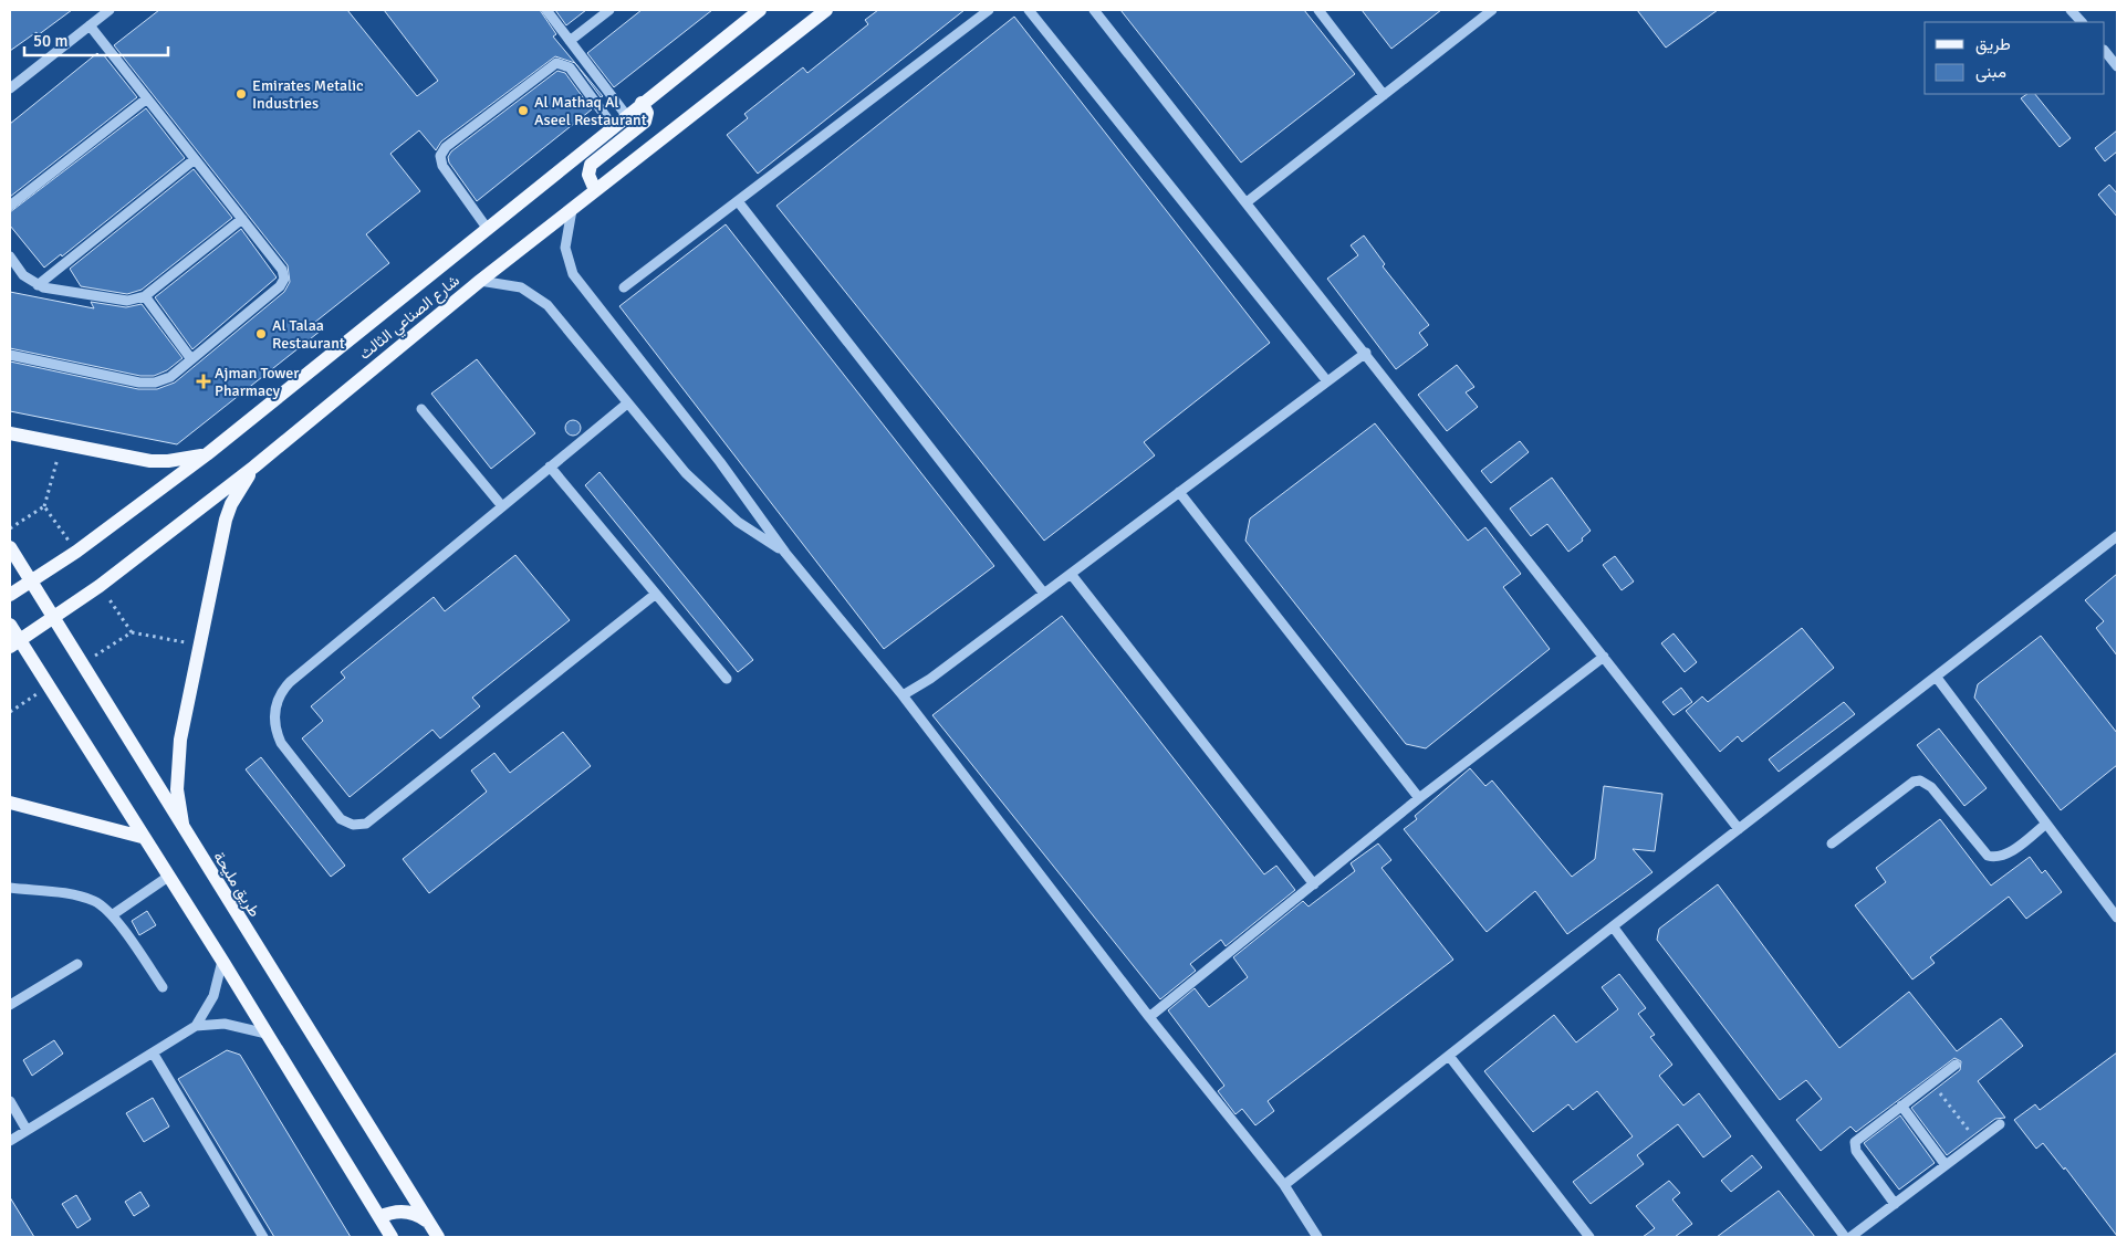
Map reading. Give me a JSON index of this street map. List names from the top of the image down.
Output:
{
  "streets": {
    "main road": ["شارع الصناعي الثالث", "طريق مليحة"]
  },
  "crossings": [
    ["شارع الصناعي الثالث", "طريق مليحة"]
  ],
  "places": {
    "other": ["Emirates Metalic Industries", "Al Mathaq Al Aseel Restaurant", "Al Talaa Restaurant"],
    "health": ["Ajman Tower Pharmacy"]
  },
  "legend": ["طريق", "مبنى"],
  "scale_bar": "50 m"
}
